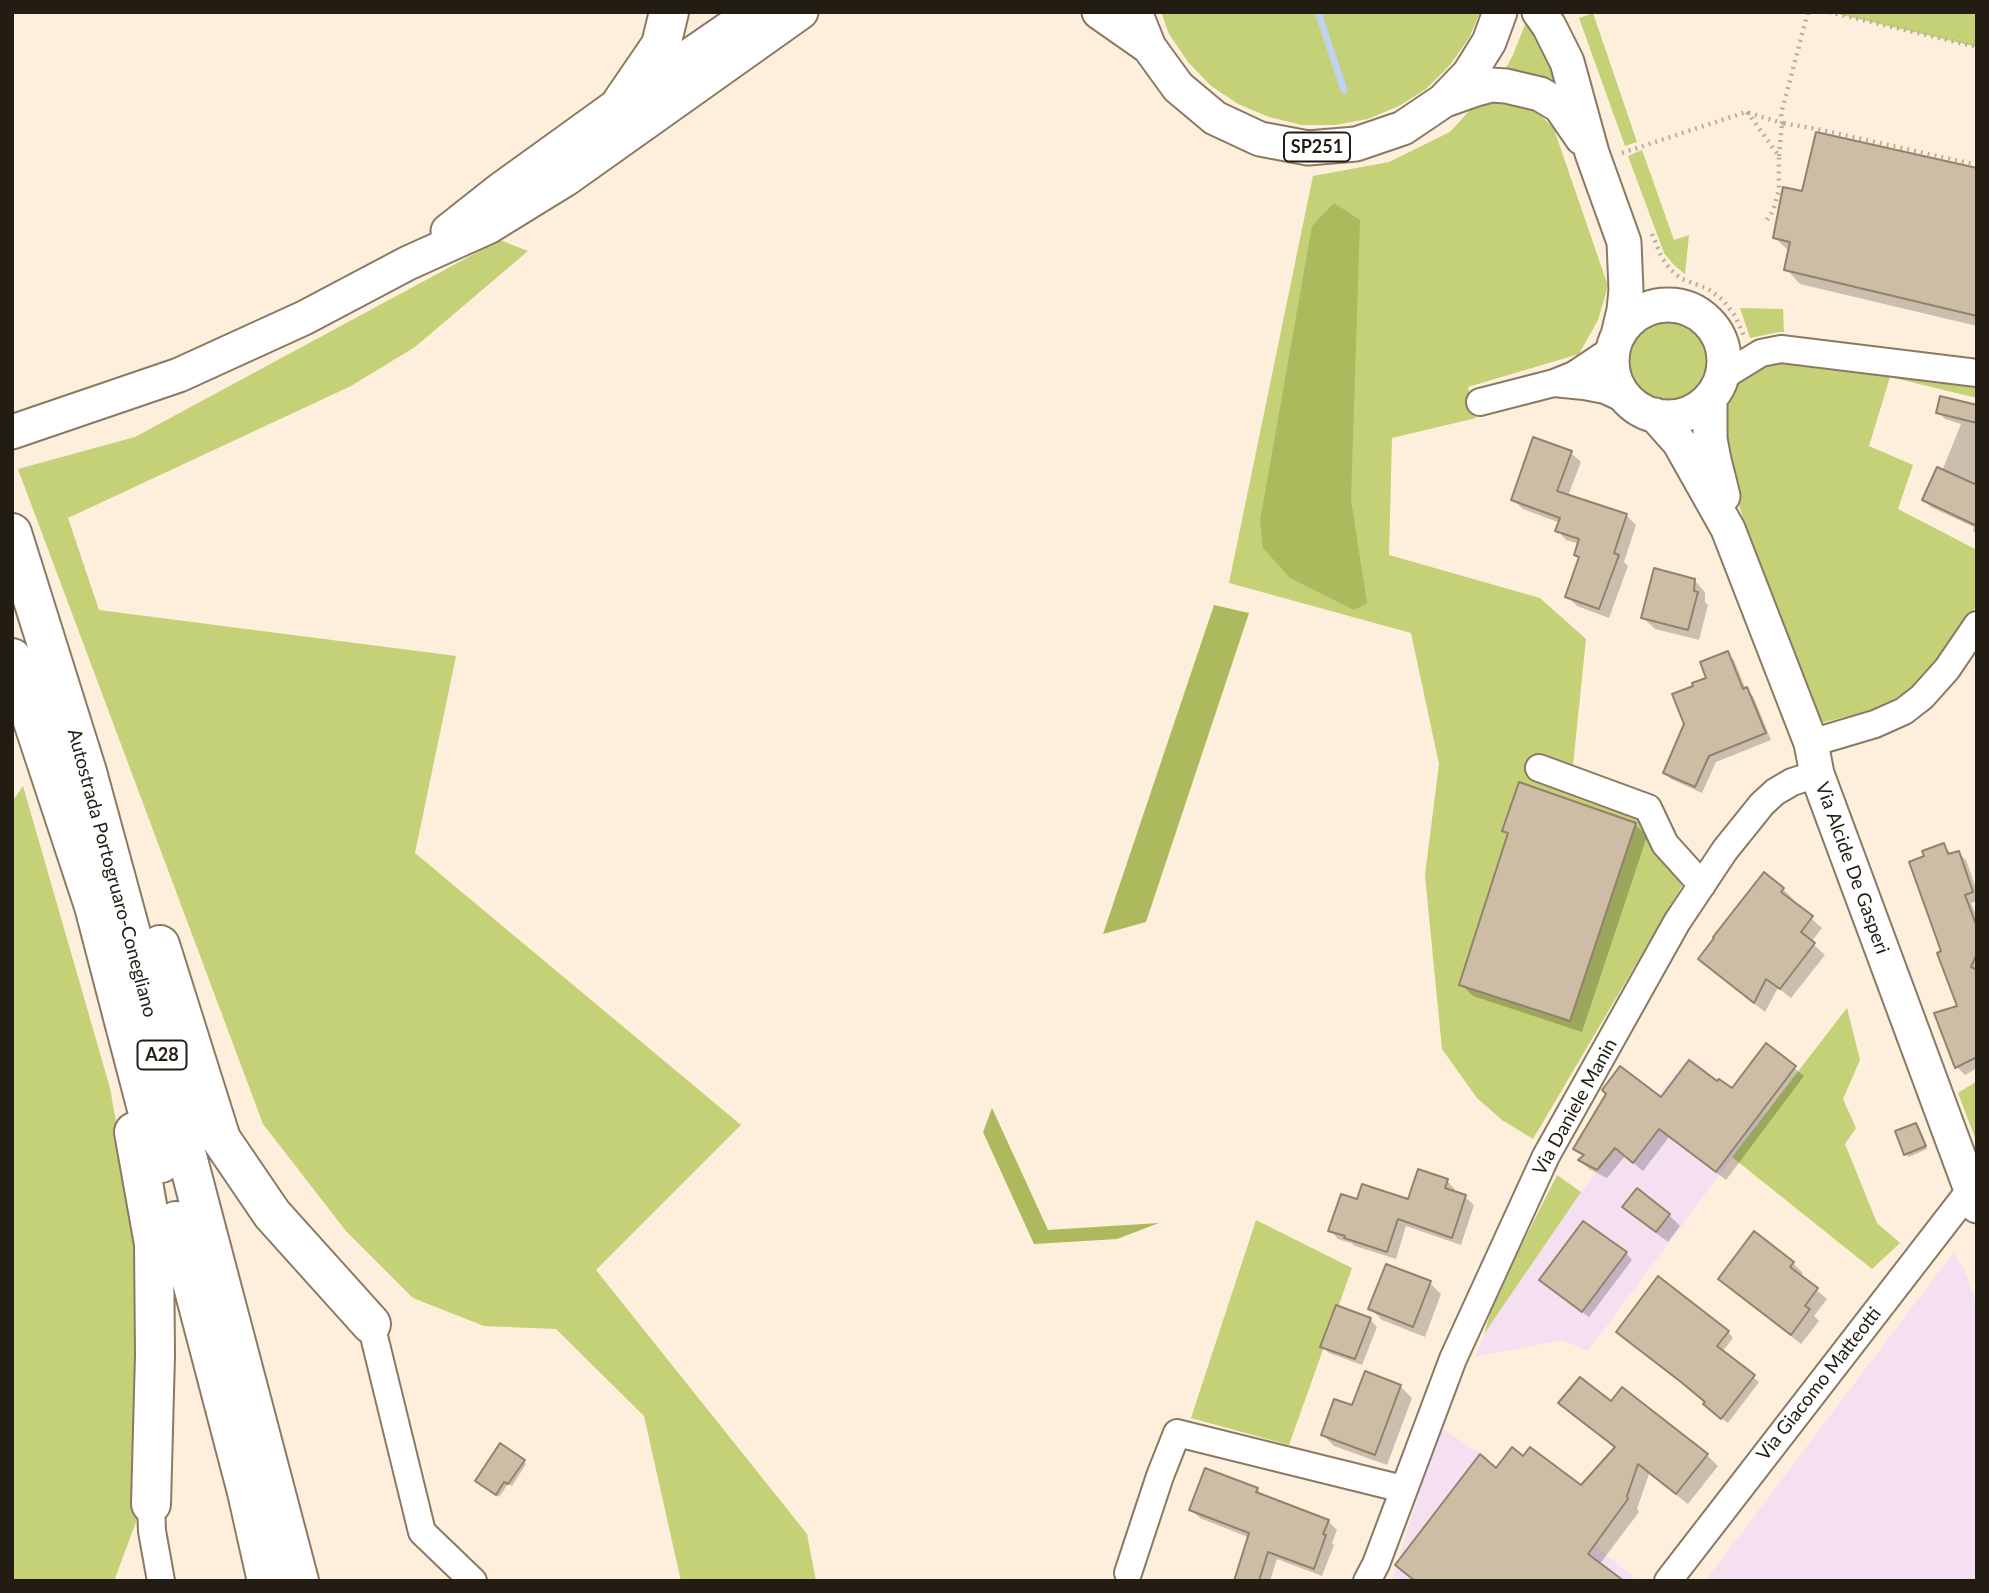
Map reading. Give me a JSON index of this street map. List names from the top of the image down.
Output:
{
  "streets": {
    "highway": ["Autostrada Portogruaro-Conegliano", "A28"],
    "main road": ["SP251", "Via Alcide De Gasperi"],
    "street": ["Via Daniele Manin", "Via Giacomo Matteotti"]
  },
  "crossings": [
    ["Via Alcide De Gasperi", "Via Daniele Manin"],
    ["Via Alcide De Gasperi", "Via Giacomo Matteotti"]
  ]
}
